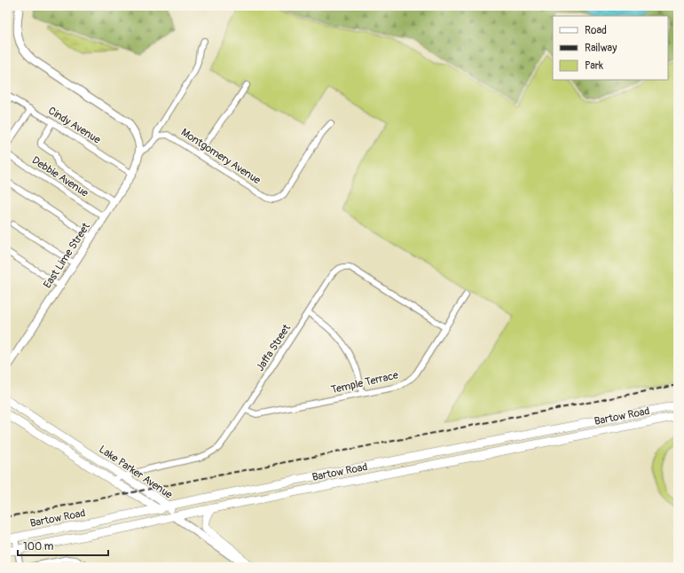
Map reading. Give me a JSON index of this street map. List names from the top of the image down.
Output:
{
  "streets": {
    "main road": ["Bartow Road", "Lake Parker Avenue"],
    "street": [
      "Cindy Avenue",
      "Montgomery Avenue",
      "Debbie Avenue",
      "East Lime Street",
      "Jaffa Street",
      "Temple Terrace"
    ]
  },
  "crossings": [
    ["Cindy Avenue", "East Lime Street"],
    ["Debbie Avenue", "East Lime Street"],
    ["Jaffa Street", "Temple Terrace"],
    ["Jaffa Street", "Lake Parker Avenue"],
    ["Bartow Road", "Lake Parker Avenue"]
  ],
  "legend": ["Road", "Railway", "Park"],
  "scale_bar": "100 m"
}
